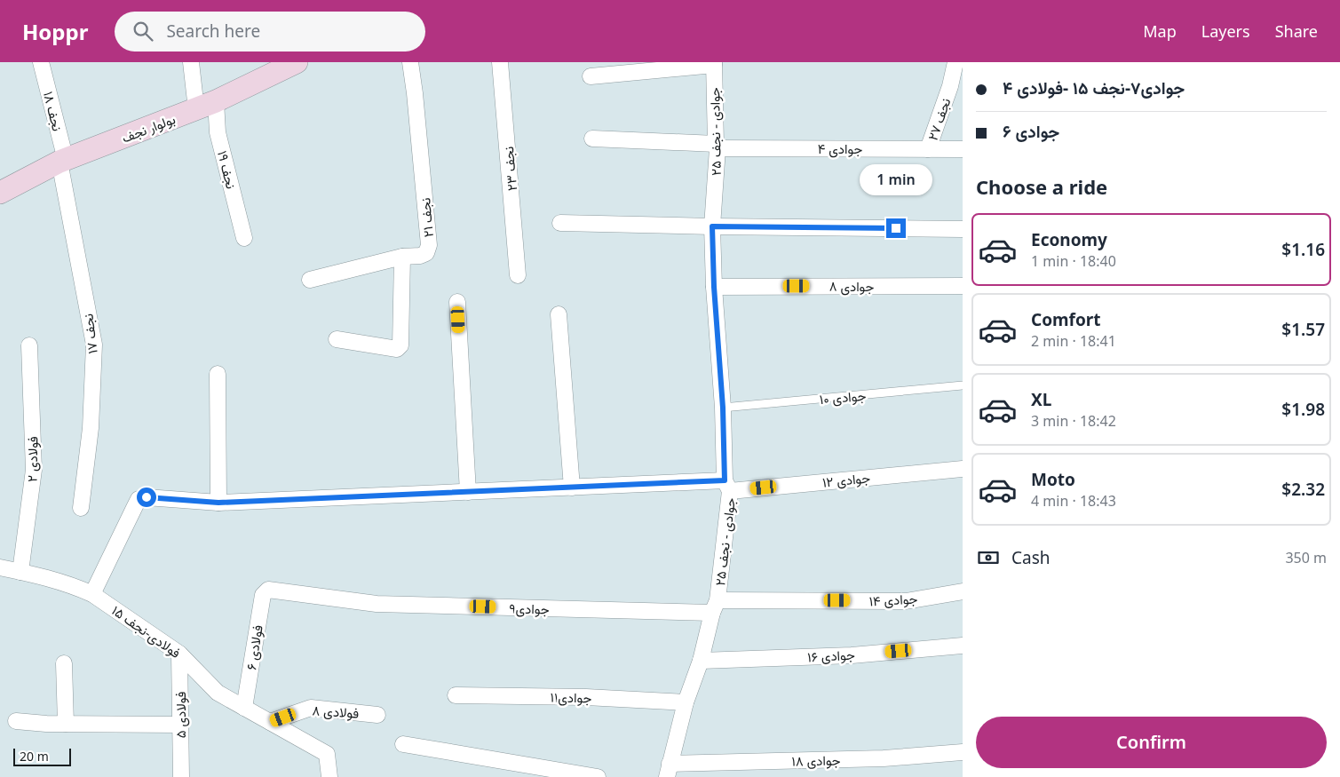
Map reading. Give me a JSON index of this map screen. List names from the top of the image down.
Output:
{
  "streets": {
    "street": [
      "نجف ۱۸",
      "نجف ۲۷",
      "بولوار نجف",
      "جوادی - نجف ۲۵",
      "جوادی ۴",
      "نجف ۲۳",
      "نجف ۱۹",
      "نجف ۲۱",
      "جوادی ۸",
      "نجف ۱۷",
      "فولادی ۲",
      "جوادی ۱۲",
      "جوادی ۱۴",
      "جوادی۹",
      "فولادی-نجف ۱۵",
      "فولادی ۶",
      "جوادی ۱۶",
      "جوادی۱۱",
      "فولادی ۸",
      "فولادی ۵",
      "جوادی ۱۸"
    ],
    "lane": ["جوادی ۱۰"]
  },
  "crossings": [
    ["نجف ۱۸", "بولوار نجف"],
    ["نجف ۱۸", "نجف ۱۷"],
    ["نجف ۲۷", "جوادی ۴"],
    ["بولوار نجف", "نجف ۱۹"],
    ["بولوار نجف", "نجف ۱۷"],
    ["جوادی - نجف ۲۵", "جوادی ۴"],
    ["جوادی - نجف ۲۵", "جوادی ۸"],
    ["جوادی - نجف ۲۵", "جوادی ۱۰"],
    ["جوادی - نجف ۲۵", "جوادی ۱۲"],
    ["جوادی - نجف ۲۵", "جوادی ۱۴"],
    ["جوادی - نجف ۲۵", "جوادی۹"],
    ["جوادی - نجف ۲۵", "جوادی ۱۶"],
    ["جوادی - نجف ۲۵", "جوادی۱۱"],
    ["جوادی - نجف ۲۵", "جوادی ۱۸"],
    ["فولادی ۲", "فولادی-نجف ۱۵"],
    ["جوادی ۱۲", "فولادی-نجف ۱۵"],
    ["جوادی ۱۴", "جوادی۹"],
    ["جوادی۹", "فولادی ۶"],
    ["فولادی-نجف ۱۵", "فولادی ۶"],
    ["فولادی-نجف ۱۵", "فولادی ۸"],
    ["فولادی-نجف ۱۵", "فولادی ۵"]
  ],
  "scale_bar": "20 m",
  "page": {
    "header": "Hoppr",
    "search": "Search here",
    "nav": ["Map", "Layers", "Share"],
    "banner": ["جوادی۷-نجف ۱۵ -فولادی ۴", "جوادی ۶"],
    "heading": "Choose a ride",
    "bubble": "1 min",
    "list": [
      {
        "name": "Economy",
        "note": "1 min · 18:40",
        "value": "$1.16"
      },
      {
        "name": "Comfort",
        "note": "2 min · 18:41",
        "value": "$1.57"
      },
      {
        "name": "XL",
        "note": "3 min · 18:42",
        "value": "$1.98"
      },
      {
        "name": "Moto",
        "note": "4 min · 18:43",
        "value": "$2.32"
      }
    ],
    "pay": ["Cash", "350 m"],
    "buttons": "Confirm",
    "scale": "20 m"
  }
}
